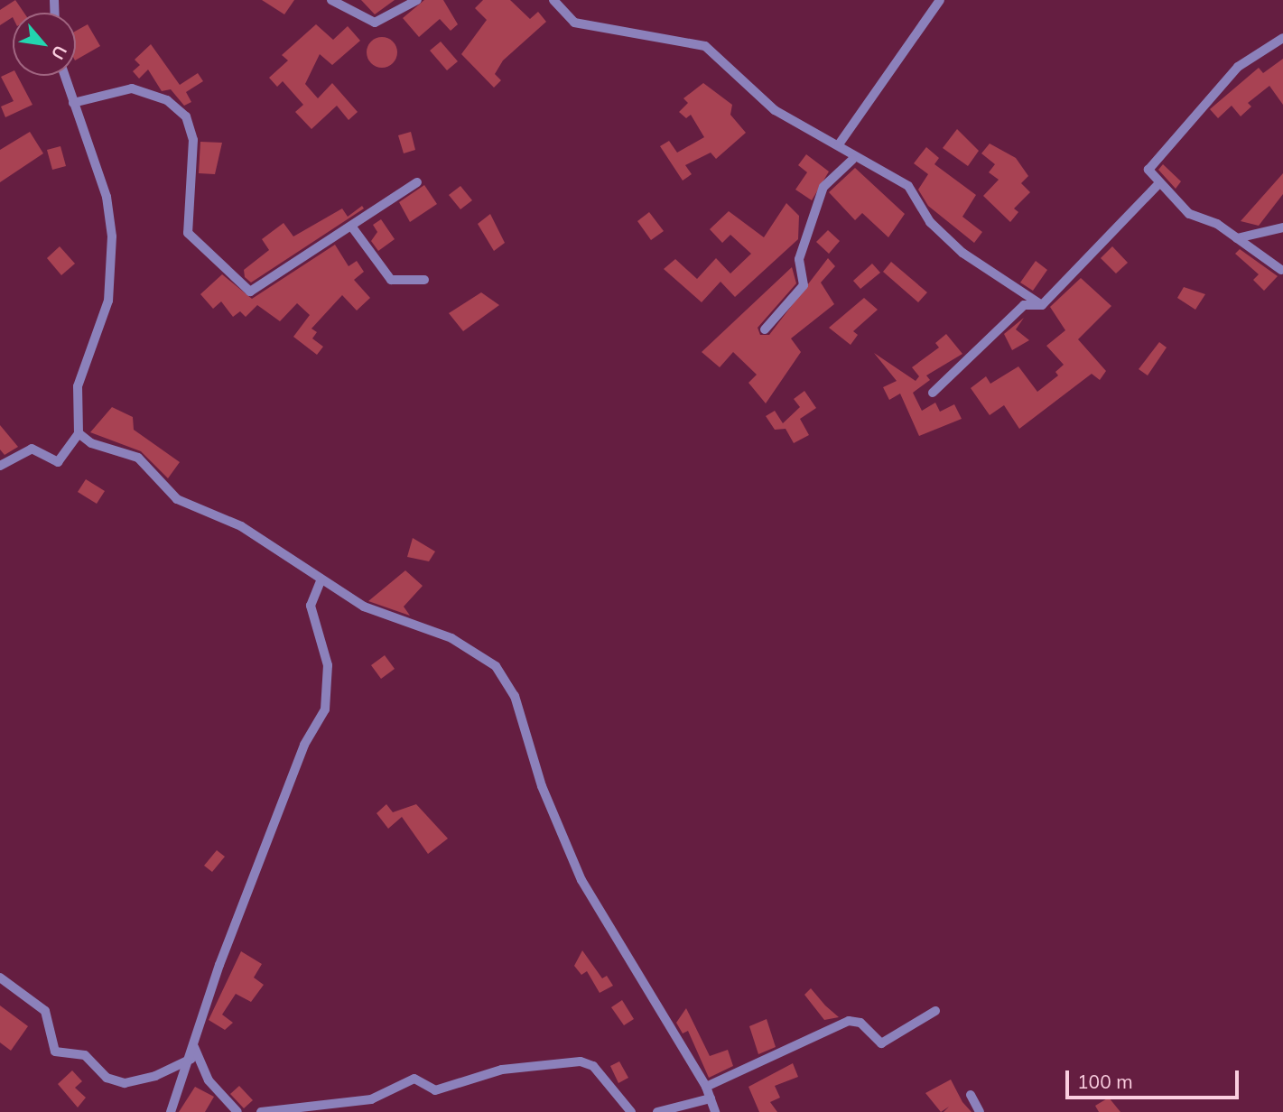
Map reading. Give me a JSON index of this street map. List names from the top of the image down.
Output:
{
  "scale_bar": "100 m",
  "north": "bottom right"
}
